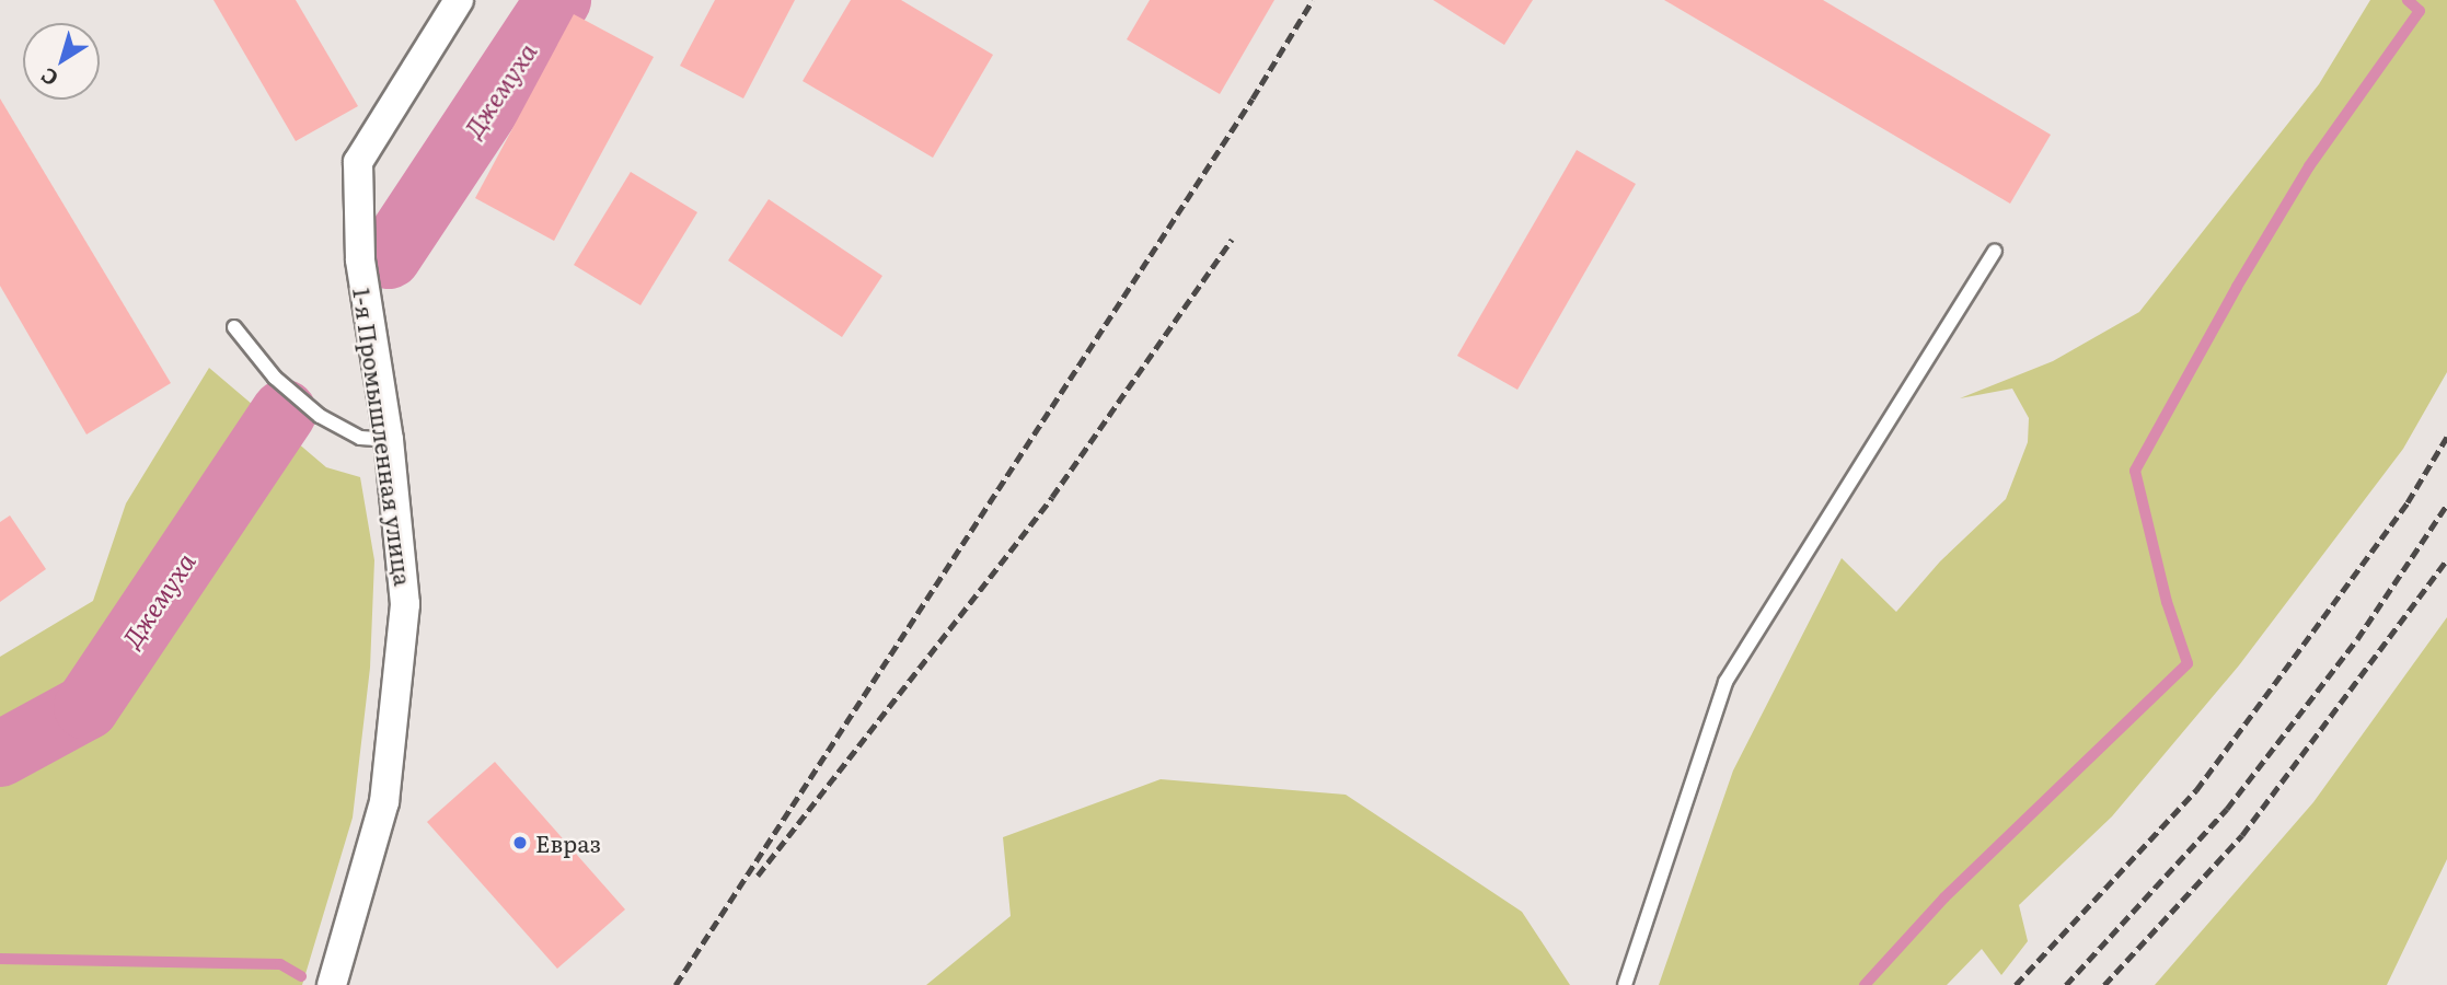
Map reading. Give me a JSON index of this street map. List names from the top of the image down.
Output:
{
  "streets": {
    "street": ["1-я Промышленная улица"]
  },
  "water": ["Джемуха"],
  "places": ["Евраз"],
  "north": "bottom left"
}
